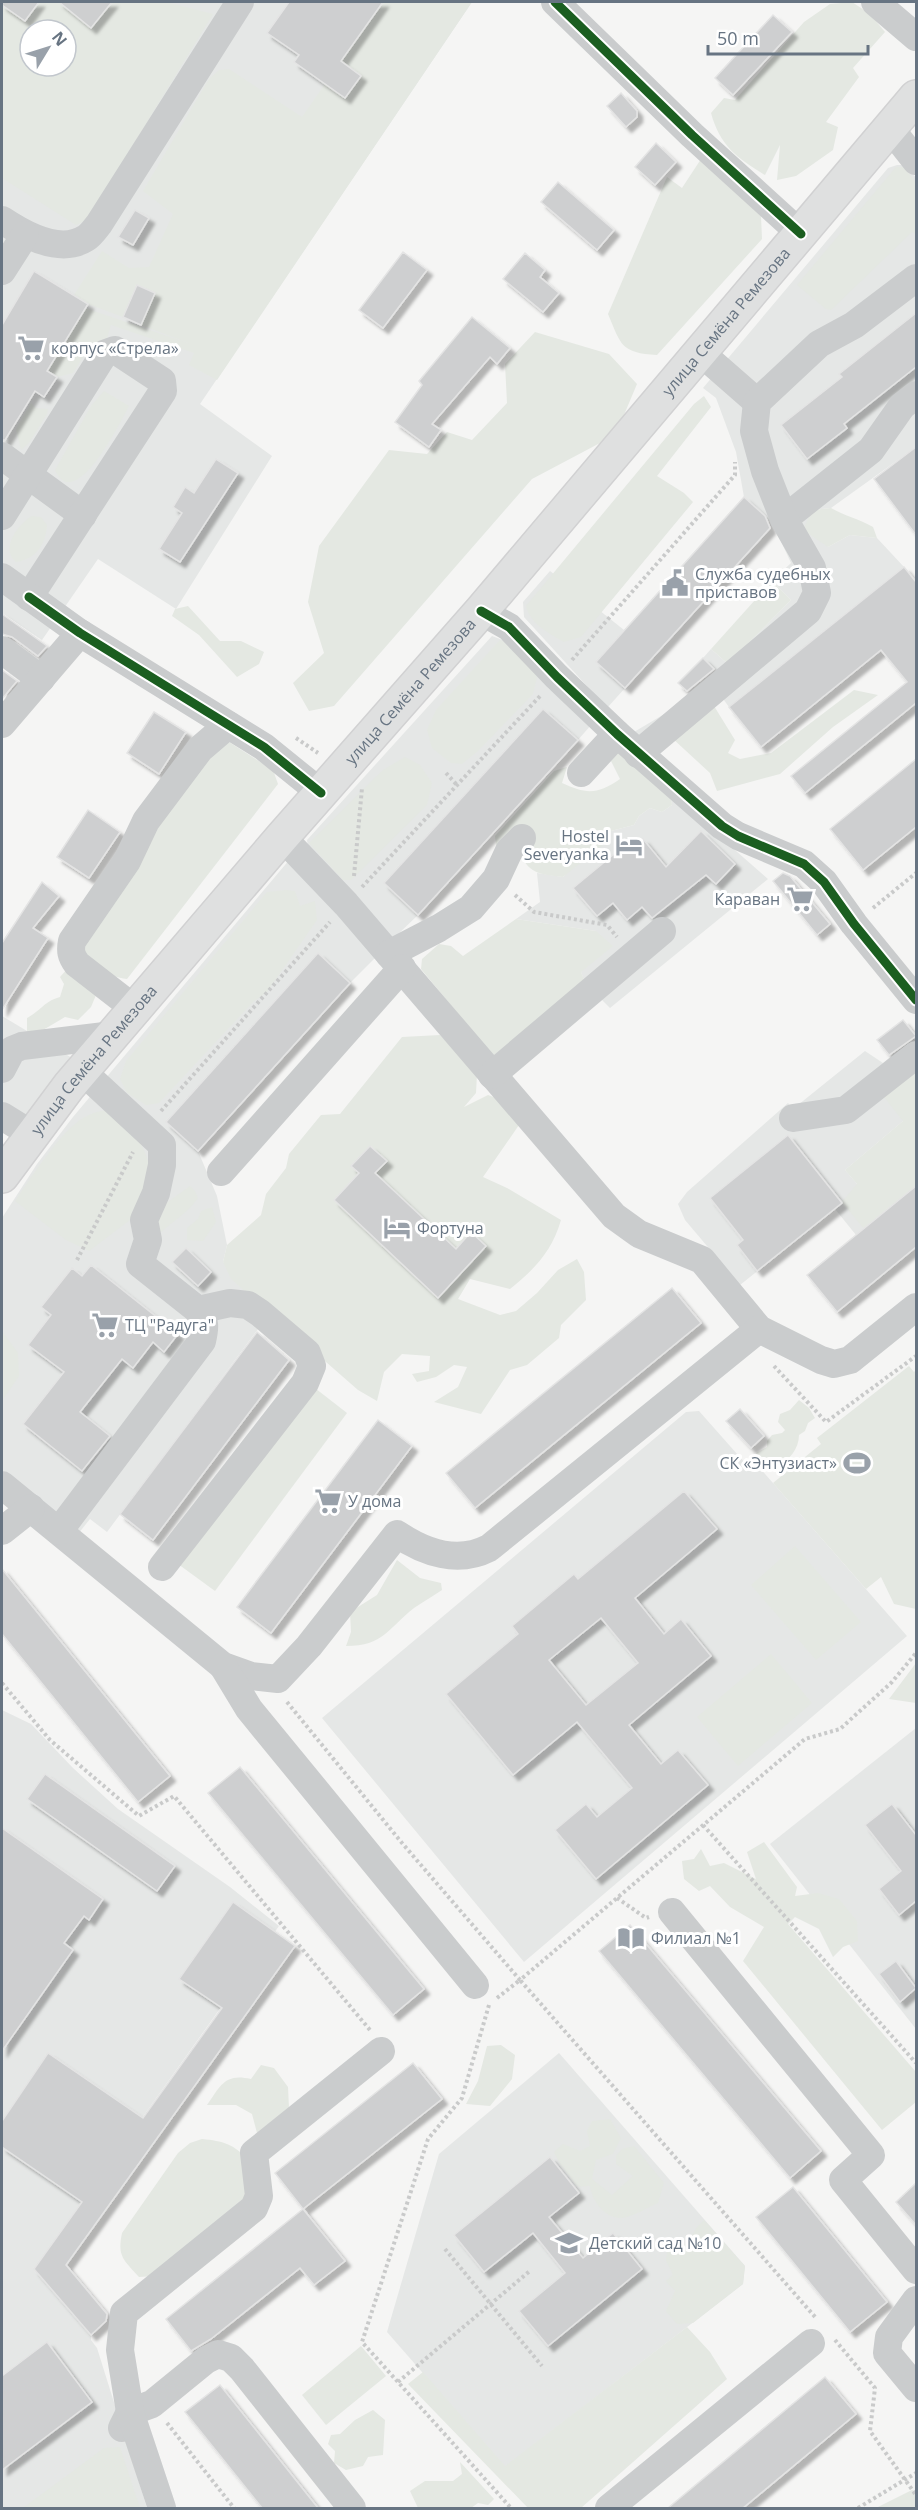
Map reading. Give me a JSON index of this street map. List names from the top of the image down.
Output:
{
  "streets": {
    "main road": ["улица Семёна Ремезова"]
  },
  "places": {
    "supermarket": [
      "корпус «Стрела»",
      "Караван",
      "ТЦ \"Радуга\"",
      "У дома"
    ],
    "public building": ["Служба судебных приставов"],
    "hotel": ["Hostel Severyanka", "Фортуна"],
    "sports": ["СК «Энтузиаст»"],
    "library": ["Филиал №1"],
    "school or university": ["Детский сад №10"]
  },
  "scale_bar": "50 m",
  "north": "top right"
}
